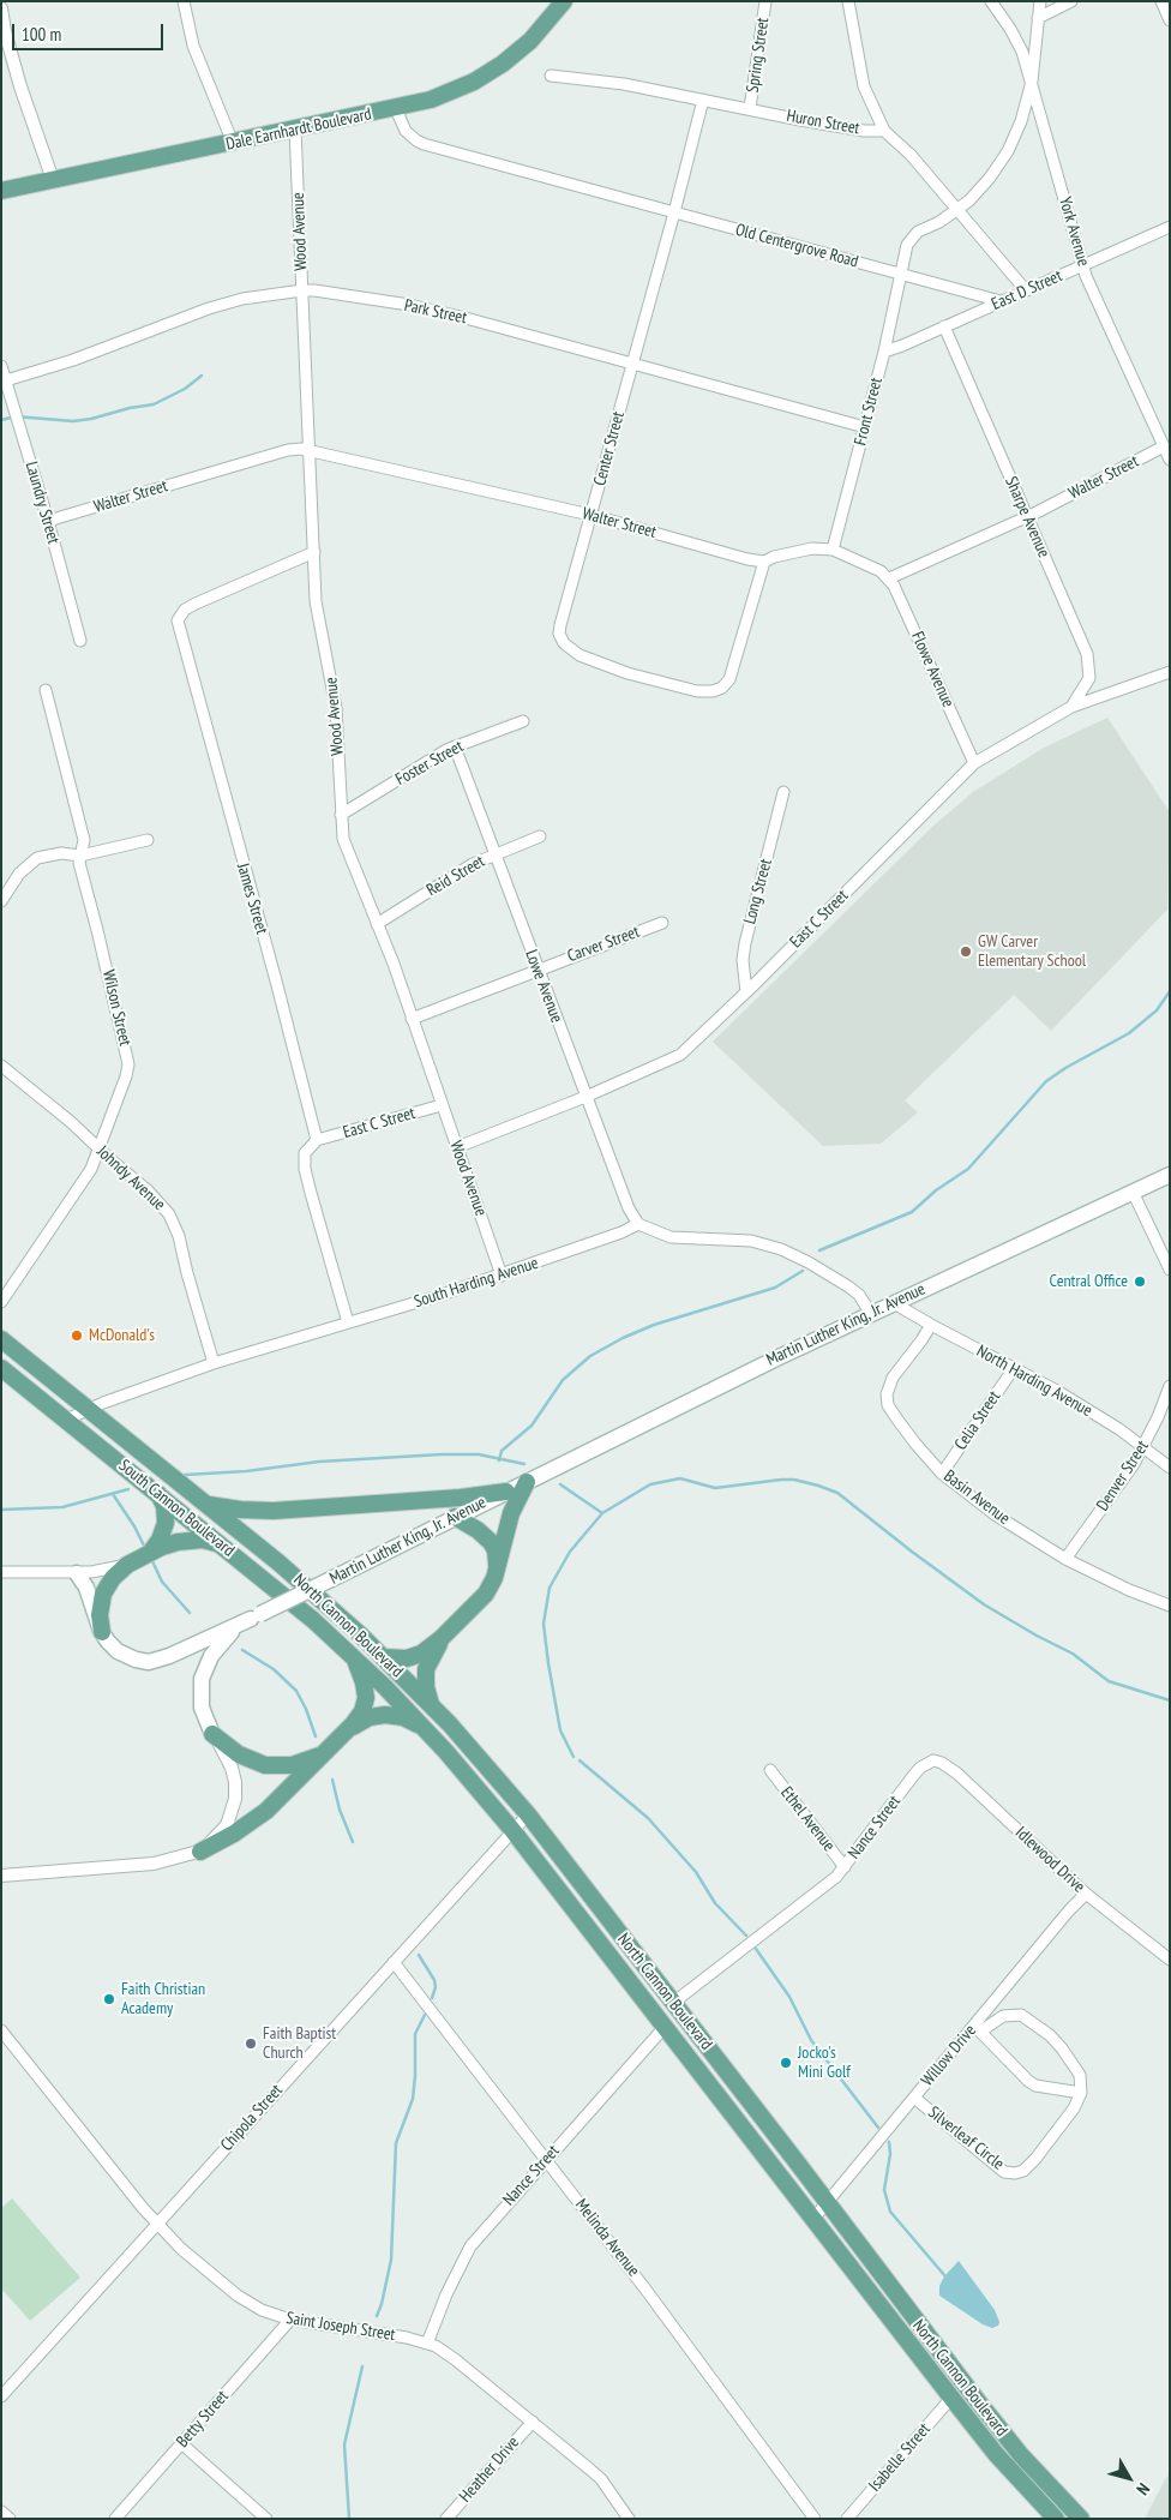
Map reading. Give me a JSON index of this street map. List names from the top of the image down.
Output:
{
  "streets": {
    "main road": [
      "Dale Earnhardt Boulevard",
      "Martin Luther King, Jr. Avenue",
      "South Cannon Boulevard",
      "North Cannon Boulevard"
    ],
    "street": [
      "Spring Street",
      "Huron Street",
      "Wood Avenue",
      "York Avenue",
      "Old Centergrove Road",
      "East D Street",
      "Park Street",
      "Front Street",
      "Center Street",
      "Walter Street",
      "Laundry Street",
      "Sharpe Avenue",
      "Flowe Avenue",
      "Foster Street",
      "Reid Street",
      "Long Street",
      "James Street",
      "East C Street",
      "Carver Street",
      "Lowe Avenue",
      "Wilson Street",
      "Johndy Avenue",
      "South Harding Avenue",
      "North Harding Avenue",
      "Celia Street",
      "Denver Street",
      "Basin Avenue",
      "Ethel Avenue",
      "Nance Street",
      "Idlewood Drive",
      "Willow Drive",
      "Chipola Street",
      "Silverleaf Circle",
      "Melinda Avenue",
      "Saint Joseph Street",
      "Betty Street",
      "Isabelle Street",
      "Heather Drive"
    ]
  },
  "crossings": [
    ["Spring Street", "Huron Street"],
    ["Huron Street", "Center Street"],
    ["Dale Earnhardt Boulevard", "Wood Avenue"],
    ["Dale Earnhardt Boulevard", "Old Centergrove Road"],
    ["Wood Avenue", "Park Street"],
    ["Wood Avenue", "Walter Street"],
    ["Wood Avenue", "Foster Street"],
    ["Wood Avenue", "Reid Street"],
    ["Wood Avenue", "James Street"],
    ["Wood Avenue", "East C Street"],
    ["Wood Avenue", "Carver Street"],
    ["Wood Avenue", "South Harding Avenue"],
    ["York Avenue", "East D Street"],
    ["York Avenue", "Walter Street"],
    ["Old Centergrove Road", "East D Street"],
    ["Old Centergrove Road", "Front Street"],
    ["Old Centergrove Road", "Center Street"],
    ["East D Street", "Front Street"],
    ["East D Street", "Sharpe Avenue"],
    ["Park Street", "Front Street"],
    ["Park Street", "Center Street"],
    ["Park Street", "Laundry Street"],
    ["Front Street", "Walter Street"],
    ["Center Street", "Walter Street"],
    ["Walter Street", "Laundry Street"],
    ["Walter Street", "Sharpe Avenue"],
    ["Walter Street", "Flowe Avenue"],
    ["Sharpe Avenue", "East C Street"],
    ["Flowe Avenue", "East C Street"],
    ["Foster Street", "Lowe Avenue"],
    ["Reid Street", "Lowe Avenue"],
    ["Long Street", "East C Street"],
    ["James Street", "East C Street"],
    ["East C Street", "Lowe Avenue"],
    ["Carver Street", "Lowe Avenue"],
    ["Lowe Avenue", "South Harding Avenue"],
    ["Wilson Street", "Johndy Avenue"],
    ["Johndy Avenue", "South Harding Avenue"],
    ["South Harding Avenue", "South Cannon Boulevard"],
    ["Martin Luther King, Jr. Avenue", "North Harding Avenue"],
    ["North Harding Avenue", "Celia Street"],
    ["North Harding Avenue", "Denver Street"],
    ["North Harding Avenue", "Basin Avenue"],
    ["Celia Street", "Basin Avenue"],
    ["Denver Street", "Basin Avenue"],
    ["South Cannon Boulevard", "North Cannon Boulevard"],
    ["North Cannon Boulevard", "Nance Street"],
    ["North Cannon Boulevard", "Willow Drive"],
    ["North Cannon Boulevard", "Chipola Street"],
    ["North Cannon Boulevard", "Isabelle Street"],
    ["Ethel Avenue", "Nance Street"],
    ["Nance Street", "Idlewood Drive"],
    ["Nance Street", "Melinda Avenue"],
    ["Nance Street", "Saint Joseph Street"],
    ["Idlewood Drive", "Willow Drive"],
    ["Willow Drive", "Silverleaf Circle"],
    ["Chipola Street", "Melinda Avenue"],
    ["Chipola Street", "Saint Joseph Street"],
    ["Saint Joseph Street", "Betty Street"],
    ["Saint Joseph Street", "Heather Drive"]
  ],
  "places": [
    "GW Carver Elementary School",
    "Central Office",
    "McDonald's",
    "Faith Christian Academy",
    "Faith Baptist Church",
    "Jocko's Mini Golf"
  ],
  "scale_bar": "100 m",
  "north": "bottom right"
}
